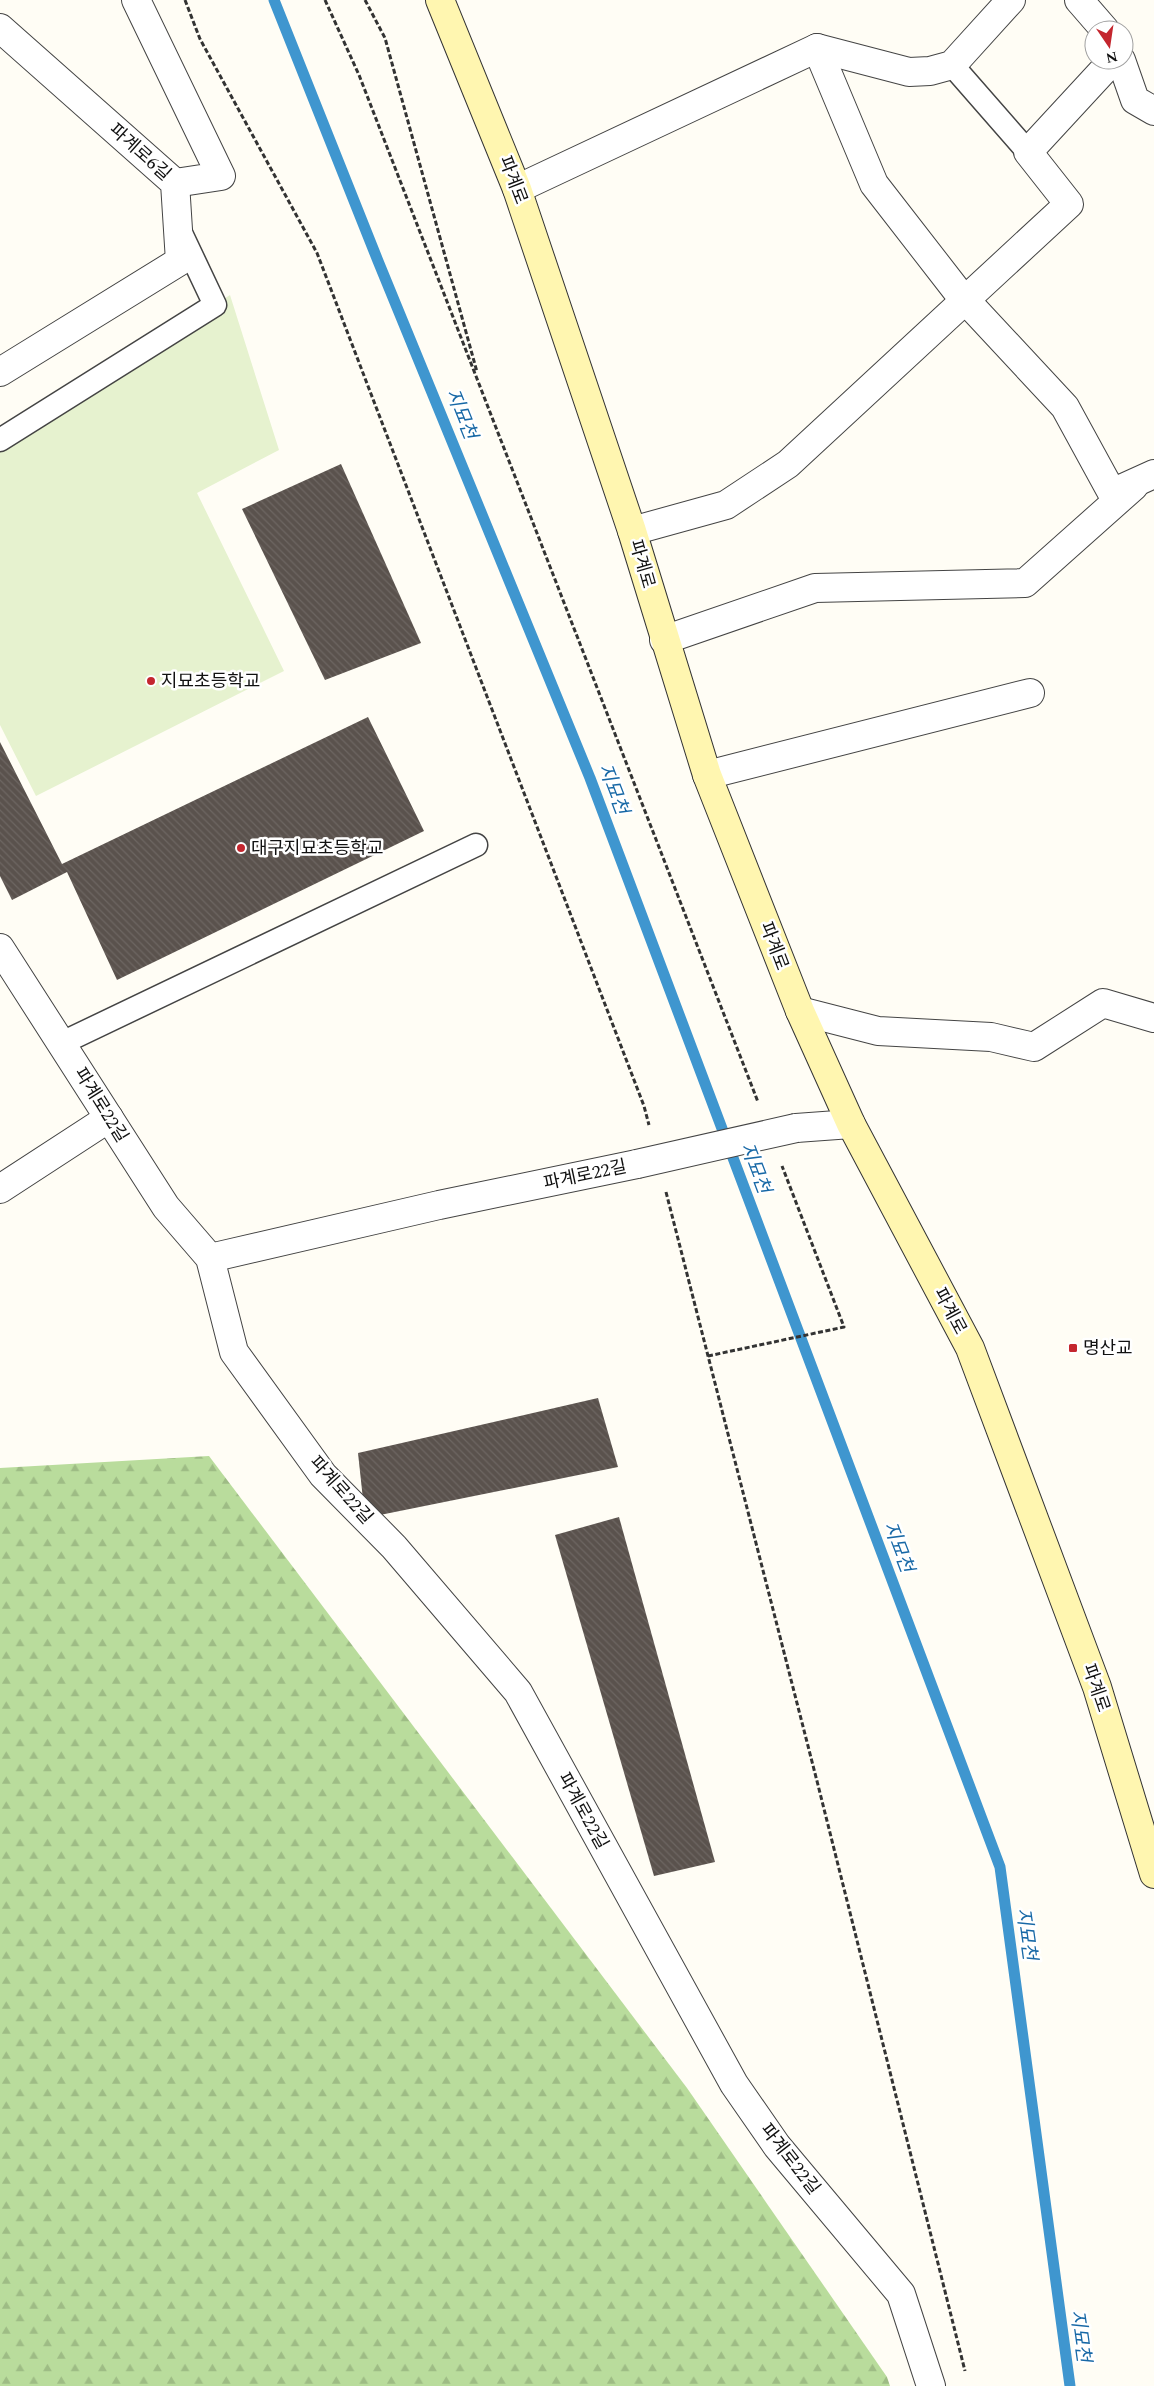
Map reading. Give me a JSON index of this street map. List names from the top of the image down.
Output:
{
  "streets": {
    "main road": ["파계로"],
    "street": ["파계로6길", "파계로22길"]
  },
  "crossings": [
    ["파계로", "파계로22길"]
  ],
  "water": ["지묘천"],
  "places": {
    "other": ["지묘초등학교", "대구지묘초등학교"],
    "transit": ["명산교"]
  },
  "north": "bottom"
}
